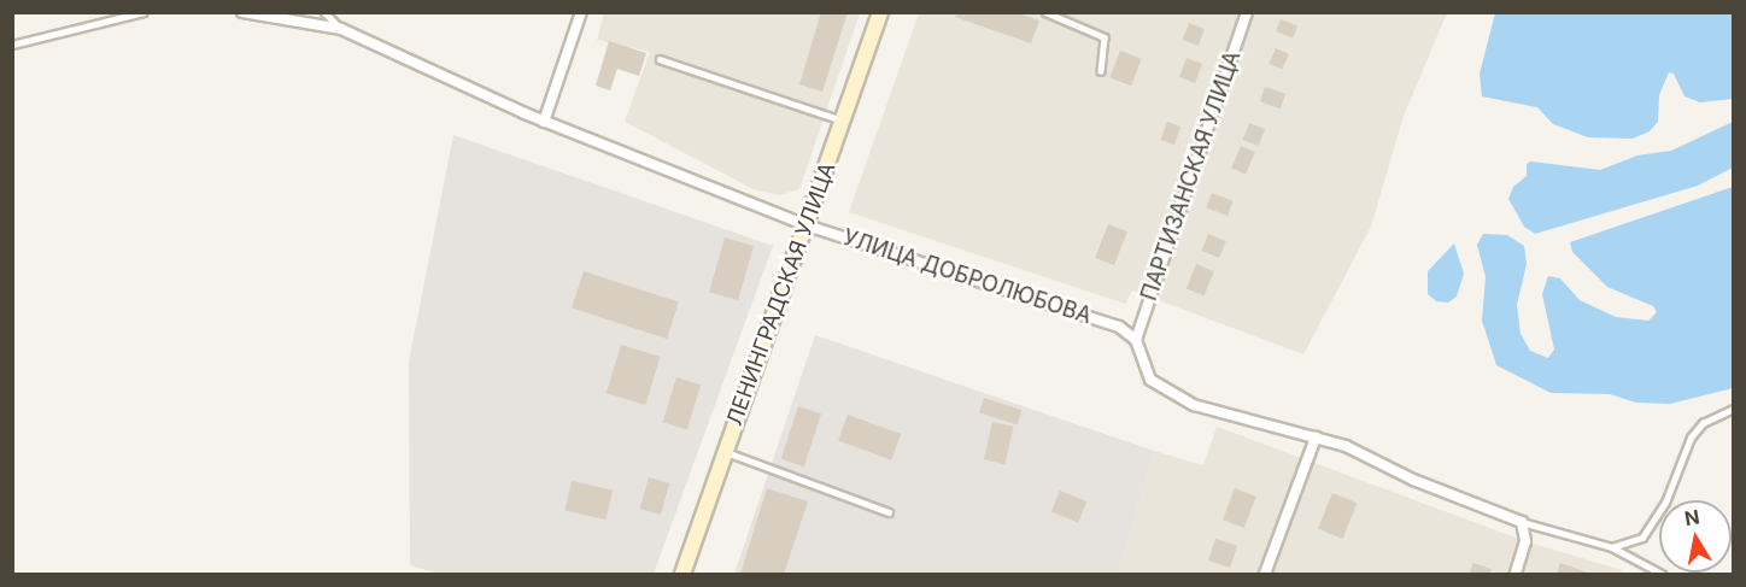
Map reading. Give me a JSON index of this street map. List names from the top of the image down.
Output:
{
  "streets": {
    "street": ["ПАРТИЗАНСКАЯ УЛИЦА", "УЛИЦА ДОБРОЛЮБОВА", "ЛЕНИНГРАДСКАЯ УЛИЦА"]
  },
  "crossings": [
    ["ПАРТИЗАНСКАЯ УЛИЦА", "УЛИЦА ДОБРОЛЮБОВА"],
    ["УЛИЦА ДОБРОЛЮБОВА", "ЛЕНИНГРАДСКАЯ УЛИЦА"]
  ],
  "north": "top"
}
